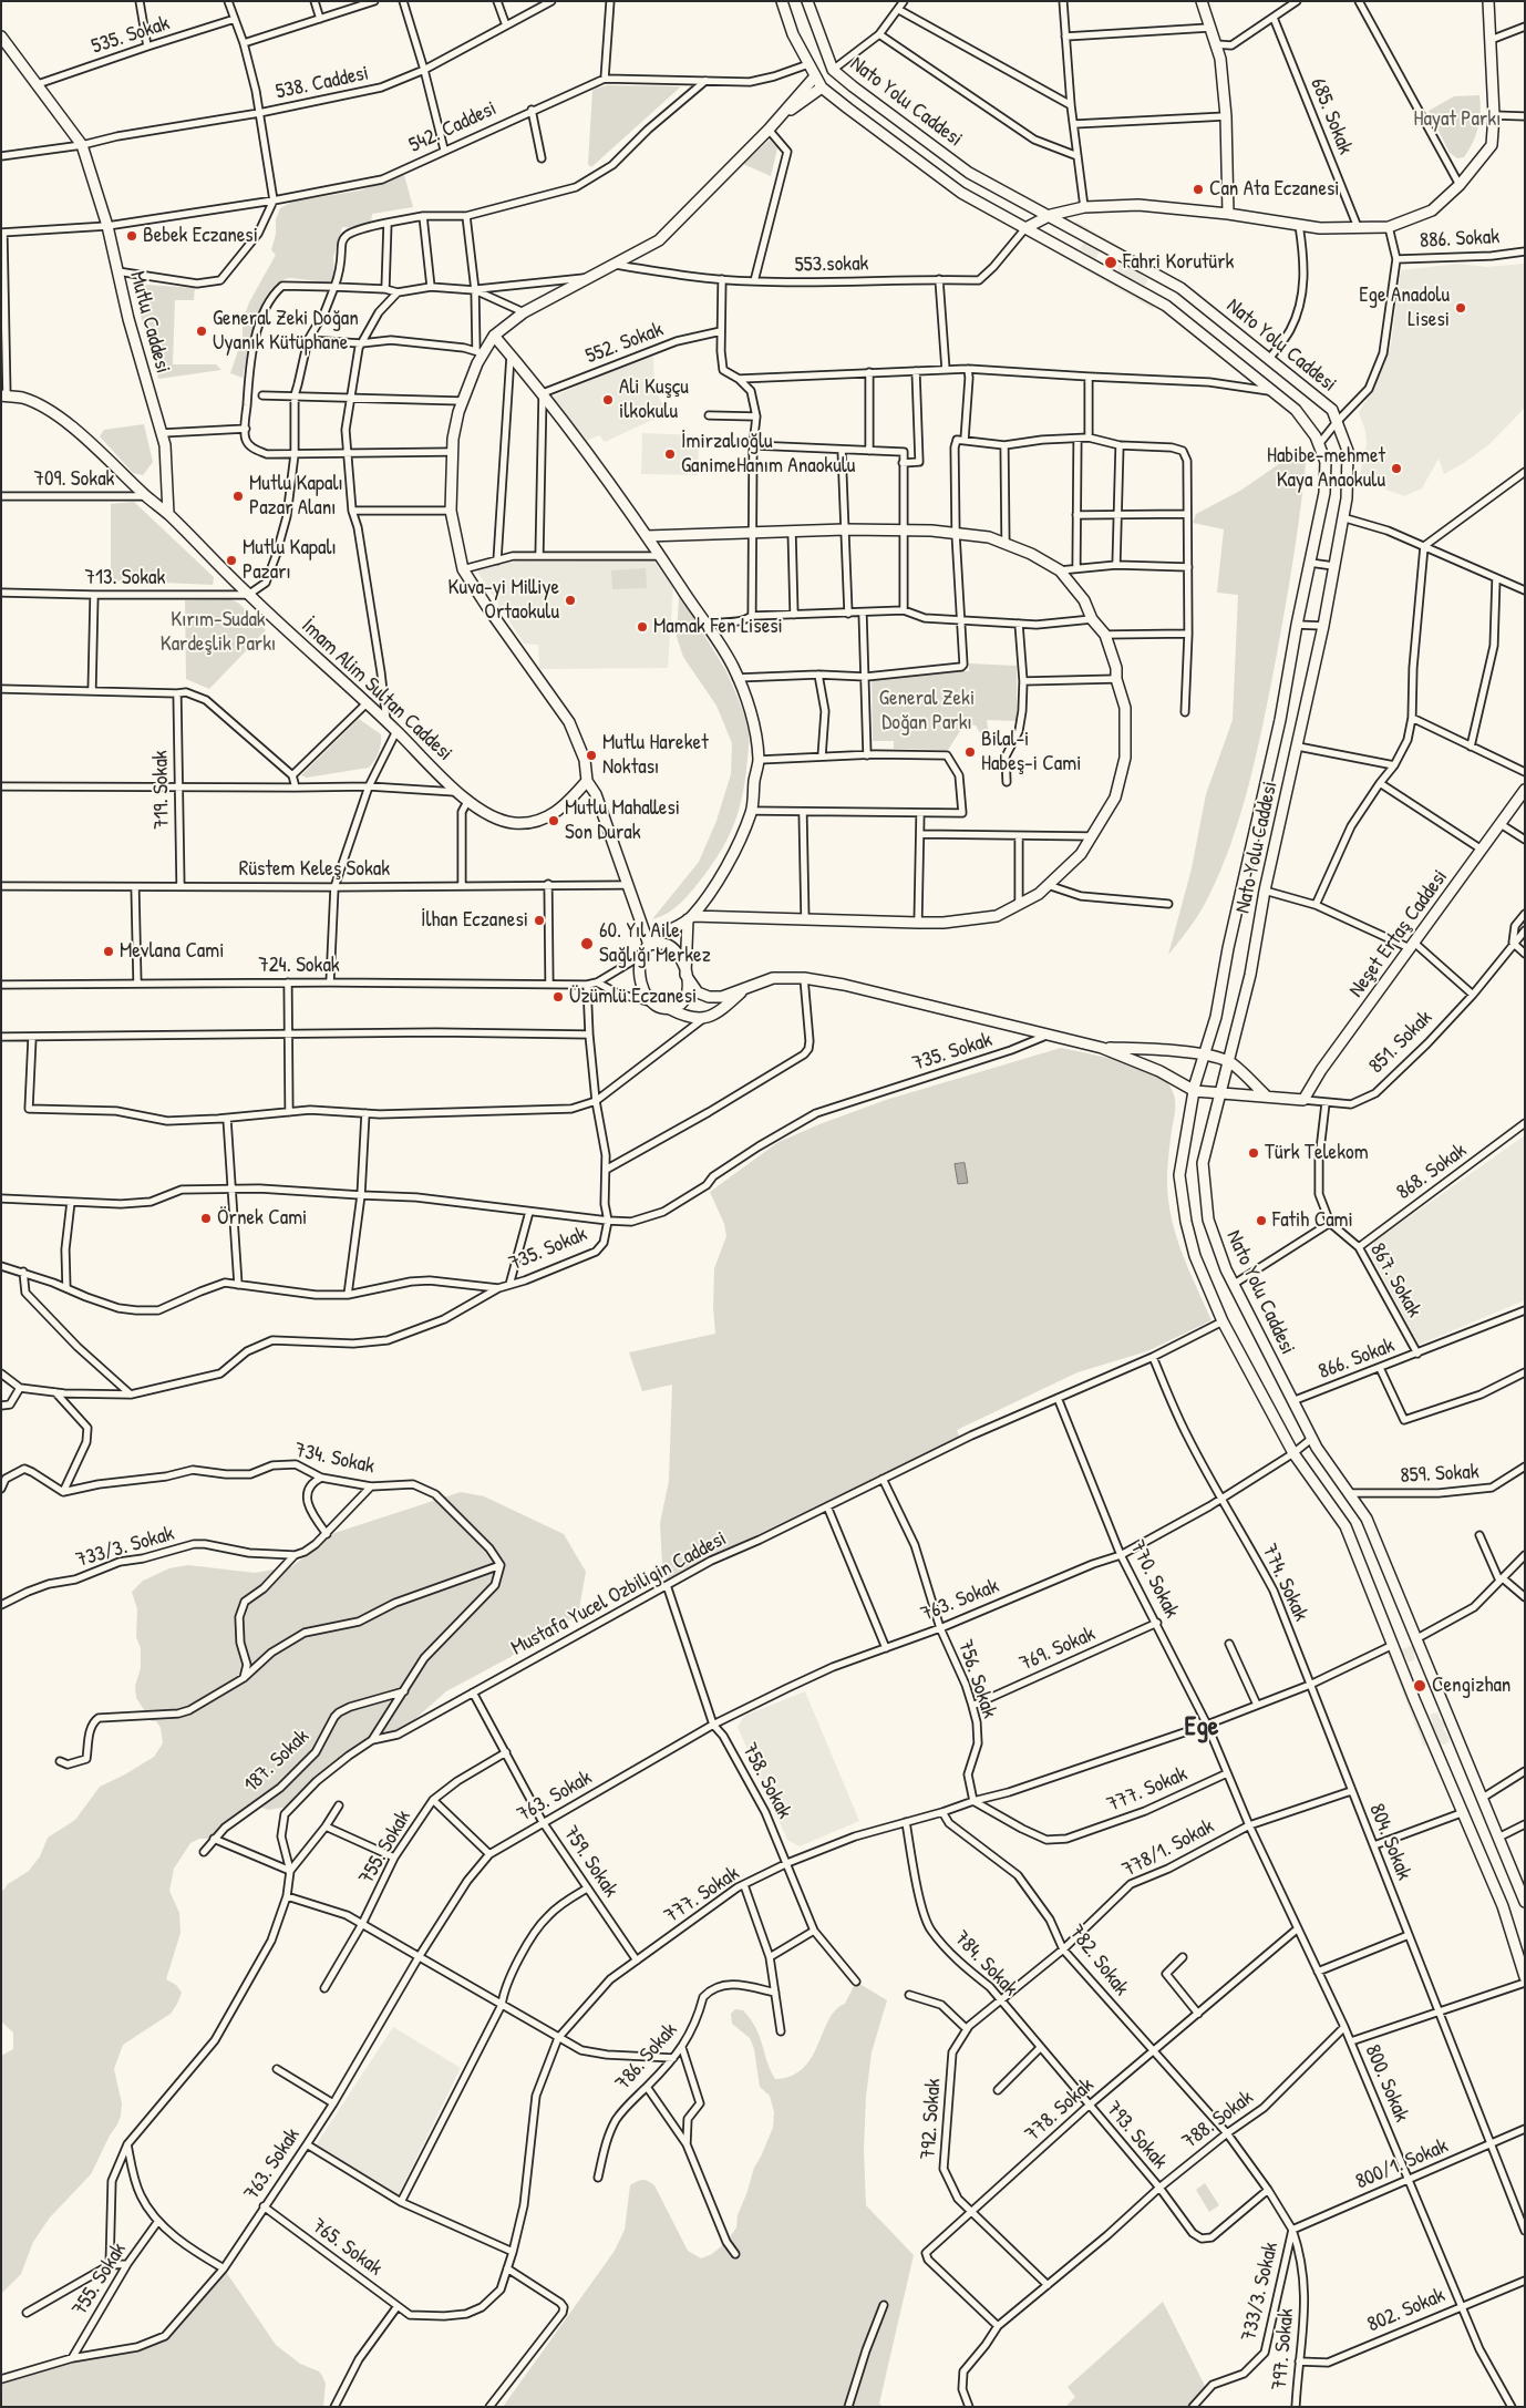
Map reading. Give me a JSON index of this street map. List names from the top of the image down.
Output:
{
  "streets": {
    "street": [
      "535. Sokak",
      "538. Caddesi",
      "Nato Yolu Caddesi",
      "685. Sokak",
      "542. Caddesi",
      "886. Sokak",
      "553.sokak",
      "Mutlu Caddesi",
      "552. Sokak",
      "709. Sokak",
      "713. Sokak",
      "İmam Alim Sultan Caddesi",
      "719. Sokak",
      "Rüstem Keleş Sokak",
      "Neşet Ertaş Caddesi",
      "724. Sokak",
      "851. Sokak",
      "735. Sokak",
      "868. Sokak",
      "867. Sokak",
      "866. Sokak",
      "734. Sokak",
      "859. Sokak",
      "733/3. Sokak",
      "770. Sokak",
      "774. Sokak",
      "Mustafa Yucel Ozbiligin Caddesi",
      "763. Sokak",
      "769. Sokak",
      "756. Sokak",
      "187. Sokak",
      "758. Sokak",
      "777. Sokak",
      "804. Sokak",
      "755. Sokak",
      "778/1. Sokak",
      "759. Sokak",
      "782. Sokak",
      "784. Sokak",
      "786. Sokak",
      "800. Sokak",
      "778. Sokak",
      "792. Sokak",
      "788. Sokak",
      "793. Sokak",
      "800/1. Sokak",
      "765. Sokak",
      "802. Sokak",
      "797. Sokak"
    ]
  },
  "crossings": [
    ["535. Sokak", "Mutlu Caddesi"],
    ["538. Caddesi", "Mutlu Caddesi"],
    ["Nato Yolu Caddesi", "851. Sokak"],
    ["Nato Yolu Caddesi", "866. Sokak"],
    ["Nato Yolu Caddesi", "859. Sokak"],
    ["Nato Yolu Caddesi", "763. Sokak"],
    ["542. Caddesi", "Mutlu Caddesi"],
    ["Mutlu Caddesi", "İmam Alim Sultan Caddesi"],
    ["709. Sokak", "İmam Alim Sultan Caddesi"],
    ["713. Sokak", "İmam Alim Sultan Caddesi"],
    ["719. Sokak", "Rüstem Keleş Sokak"],
    ["Neşet Ertaş Caddesi", "851. Sokak"],
    ["851. Sokak", "867. Sokak"],
    ["868. Sokak", "867. Sokak"],
    ["867. Sokak", "866. Sokak"],
    ["733/3. Sokak", "782. Sokak"],
    ["733/3. Sokak", "788. Sokak"],
    ["733/3. Sokak", "793. Sokak"],
    ["733/3. Sokak", "800/1. Sokak"],
    ["733/3. Sokak", "797. Sokak"],
    ["770. Sokak", "Mustafa Yucel Ozbiligin Caddesi"],
    ["770. Sokak", "763. Sokak"],
    ["770. Sokak", "769. Sokak"],
    ["770. Sokak", "777. Sokak"],
    ["770. Sokak", "800. Sokak"],
    ["774. Sokak", "Mustafa Yucel Ozbiligin Caddesi"],
    ["774. Sokak", "763. Sokak"],
    ["774. Sokak", "804. Sokak"],
    ["Mustafa Yucel Ozbiligin Caddesi", "756. Sokak"],
    ["Mustafa Yucel Ozbiligin Caddesi", "758. Sokak"],
    ["Mustafa Yucel Ozbiligin Caddesi", "759. Sokak"],
    ["763. Sokak", "756. Sokak"],
    ["763. Sokak", "758. Sokak"],
    ["763. Sokak", "755. Sokak"],
    ["763. Sokak", "759. Sokak"],
    ["763. Sokak", "765. Sokak"],
    ["769. Sokak", "756. Sokak"],
    ["756. Sokak", "777. Sokak"],
    ["758. Sokak", "777. Sokak"],
    ["777. Sokak", "759. Sokak"],
    ["777. Sokak", "782. Sokak"],
    ["777. Sokak", "784. Sokak"],
    ["777. Sokak", "800. Sokak"],
    ["777. Sokak", "765. Sokak"],
    ["804. Sokak", "778/1. Sokak"],
    ["804. Sokak", "800/1. Sokak"],
    ["755. Sokak", "759. Sokak"],
    ["778/1. Sokak", "782. Sokak"],
    ["778/1. Sokak", "784. Sokak"],
    ["778/1. Sokak", "800. Sokak"],
    ["778/1. Sokak", "792. Sokak"],
    ["782. Sokak", "778. Sokak"],
    ["782. Sokak", "788. Sokak"],
    ["784. Sokak", "778. Sokak"],
    ["784. Sokak", "792. Sokak"],
    ["784. Sokak", "793. Sokak"],
    ["800. Sokak", "778. Sokak"],
    ["800. Sokak", "788. Sokak"],
    ["800. Sokak", "800/1. Sokak"],
    ["800. Sokak", "802. Sokak"],
    ["778. Sokak", "792. Sokak"],
    ["778. Sokak", "793. Sokak"],
    ["792. Sokak", "788. Sokak"],
    ["788. Sokak", "793. Sokak"],
    ["800/1. Sokak", "797. Sokak"],
    ["802. Sokak", "797. Sokak"]
  ],
  "districts": ["Ege"],
  "parks": ["Hayat Parkı", "Kırım-Sudak Kardeşlik Parkı", "General Zeki Doğan Parkı"],
  "places": [
    "Can Ata Eczanesi",
    "Bebek Eczanesi",
    "Fahri Korutürk",
    "Ege Anadolu Lisesi",
    "General Zeki Doğan Uyanık Kütüphane",
    "Ali Kuşçu ilkokulu",
    "İmirzalıoğlu GanimeHanım Anaokulu",
    "Habibe-mehmet Kaya Anaokulu",
    "Mutlu Kapalı Pazar Alanı",
    "Mutlu Kapalı Pazarı",
    "Kuva-yi Milliye Ortaokulu",
    "Mamak Fen Lisesi",
    "Bilal-i Habeş-i Cami",
    "Mutlu Hareket Noktası",
    "Mutlu Mahallesi Son Durak",
    "İlhan Eczanesi",
    "60. Yıl Aile Sağlığı Merkez",
    "Mevlana Cami",
    "Üzümlü Eczanesi",
    "Türk Telekom",
    "Örnek Cami",
    "Fatih Cami",
    "Cengizhan"
  ]
}
